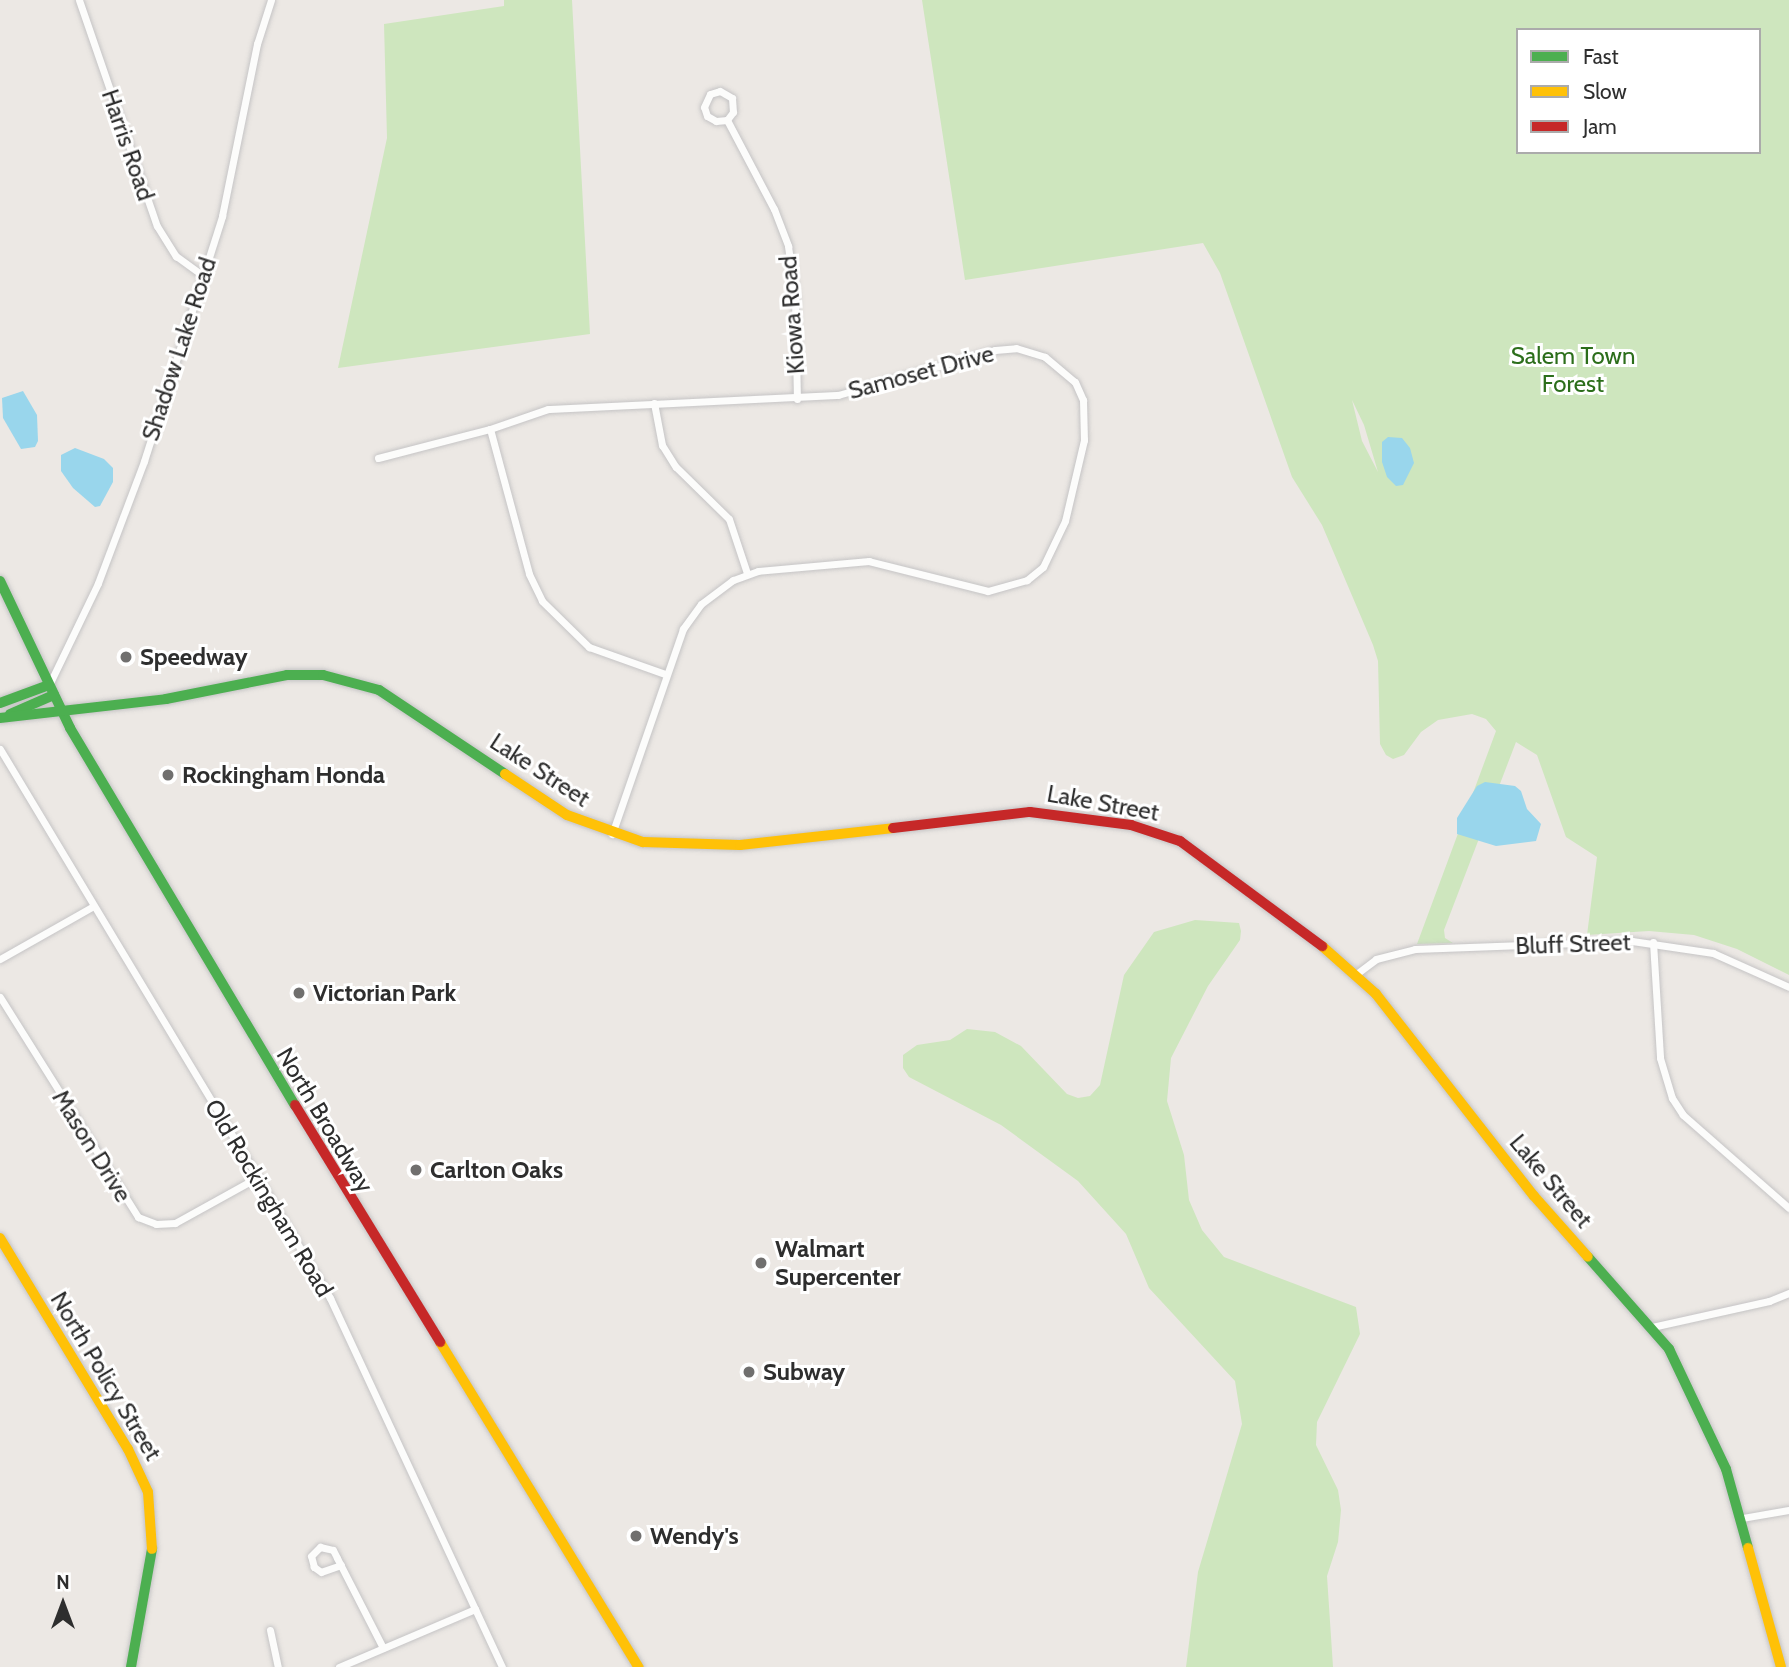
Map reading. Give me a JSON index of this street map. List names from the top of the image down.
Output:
{
  "streets": {
    "street": [
      "Harris Road",
      "Kiowa Road",
      "Shadow Lake Road",
      "Samoset Drive",
      "Lake Street",
      "Bluff Street",
      "North Broadway",
      "Mason Drive",
      "Old Rockingham Road",
      "North Policy Street"
    ]
  },
  "crossings": [
    ["Harris Road", "Shadow Lake Road"],
    ["Kiowa Road", "Samoset Drive"],
    ["Shadow Lake Road", "North Broadway"],
    ["Lake Street", "Bluff Street"],
    ["Lake Street", "North Broadway"],
    ["Mason Drive", "Old Rockingham Road"]
  ],
  "parks": ["Salem Town Forest"],
  "places": [
    "Speedway",
    "Rockingham Honda",
    "Victorian Park",
    "Carlton Oaks",
    "Walmart Supercenter",
    "Subway",
    "Wendy's"
  ],
  "legend": ["Fast", "Slow", "Jam"],
  "north": "top"
}
